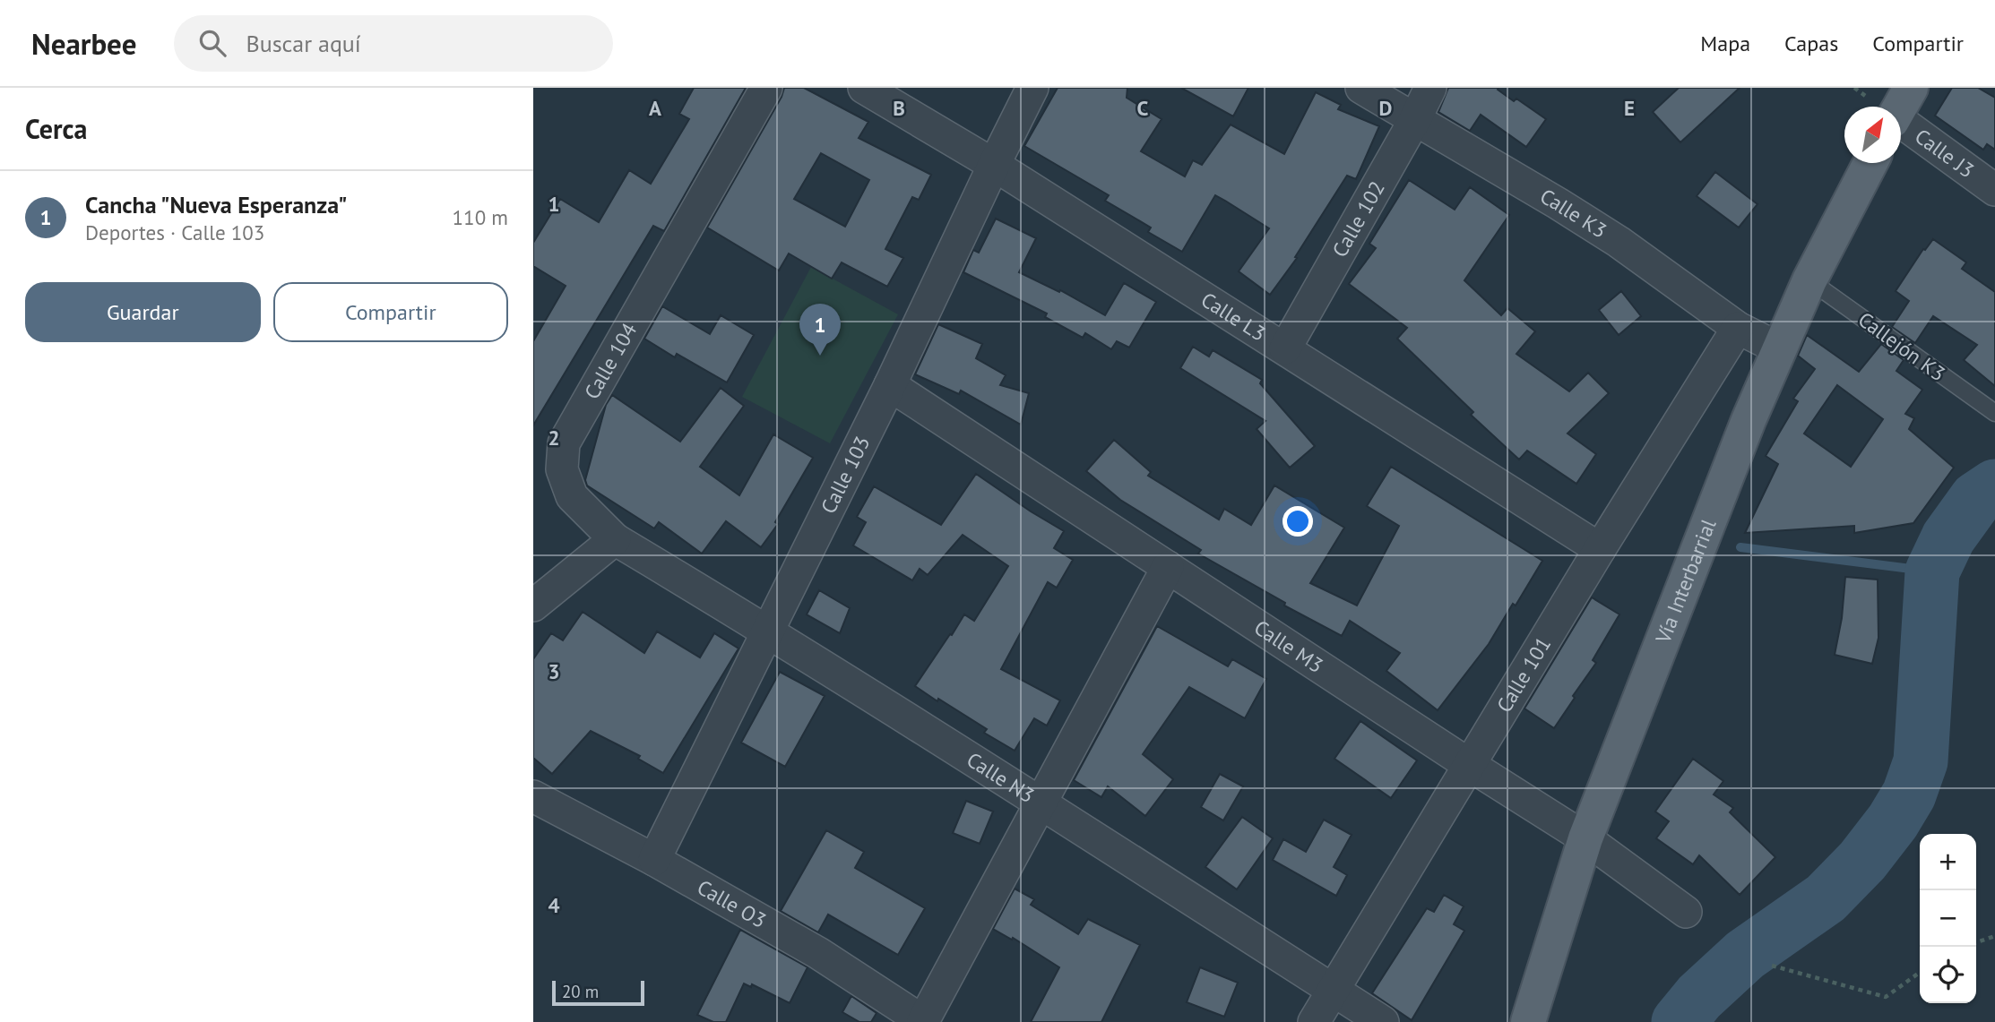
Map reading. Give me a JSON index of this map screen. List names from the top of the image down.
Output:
{
  "streets": {
    "main road": ["Vía Interbarrial"],
    "street": [
      "Calle J3",
      "Calle K3",
      "Calle 102",
      "Calle L3",
      "Calle 104",
      "Calle 103",
      "Calle M3",
      "Calle 101",
      "Calle N3",
      "Calle O3"
    ],
    "lane": ["Callejón K3"]
  },
  "crossings": [
    ["Calle K3", "Calle 102"],
    ["Calle K3", "Vía Interbarrial"],
    ["Calle K3", "Calle 101"],
    ["Calle 102", "Calle L3"],
    ["Calle L3", "Calle 103"],
    ["Calle L3", "Calle 101"],
    ["Callejón K3", "Vía Interbarrial"],
    ["Calle 104", "Calle N3"],
    ["Calle 103", "Calle M3"],
    ["Calle 103", "Calle N3"],
    ["Calle 103", "Calle O3"],
    ["Vía Interbarrial", "Calle M3"],
    ["Calle M3", "Calle 101"],
    ["Calle 101", "Calle N3"]
  ],
  "scale_bar": "20 m",
  "north": "top right",
  "page": {
    "header": "Nearbee",
    "search": "Buscar aquí",
    "nav": ["Mapa", "Capas", "Compartir"],
    "heading": "Cerca",
    "list": [
      {
        "mark": "1",
        "name": "Cancha \"Nueva Esperanza\"",
        "note": "Deportes · Calle 103",
        "value": "110 m"
      }
    ],
    "buttons": ["Guardar", "Compartir"],
    "pins": "1",
    "map_buttons": ["+", "−"],
    "scale": "20 m"
  },
  "grid": {
    "columns": [
      "A",
      "B",
      "C",
      "D",
      "E"
    ],
    "rows": [
      "1",
      "2",
      "3",
      "4"
    ]
  }
}
